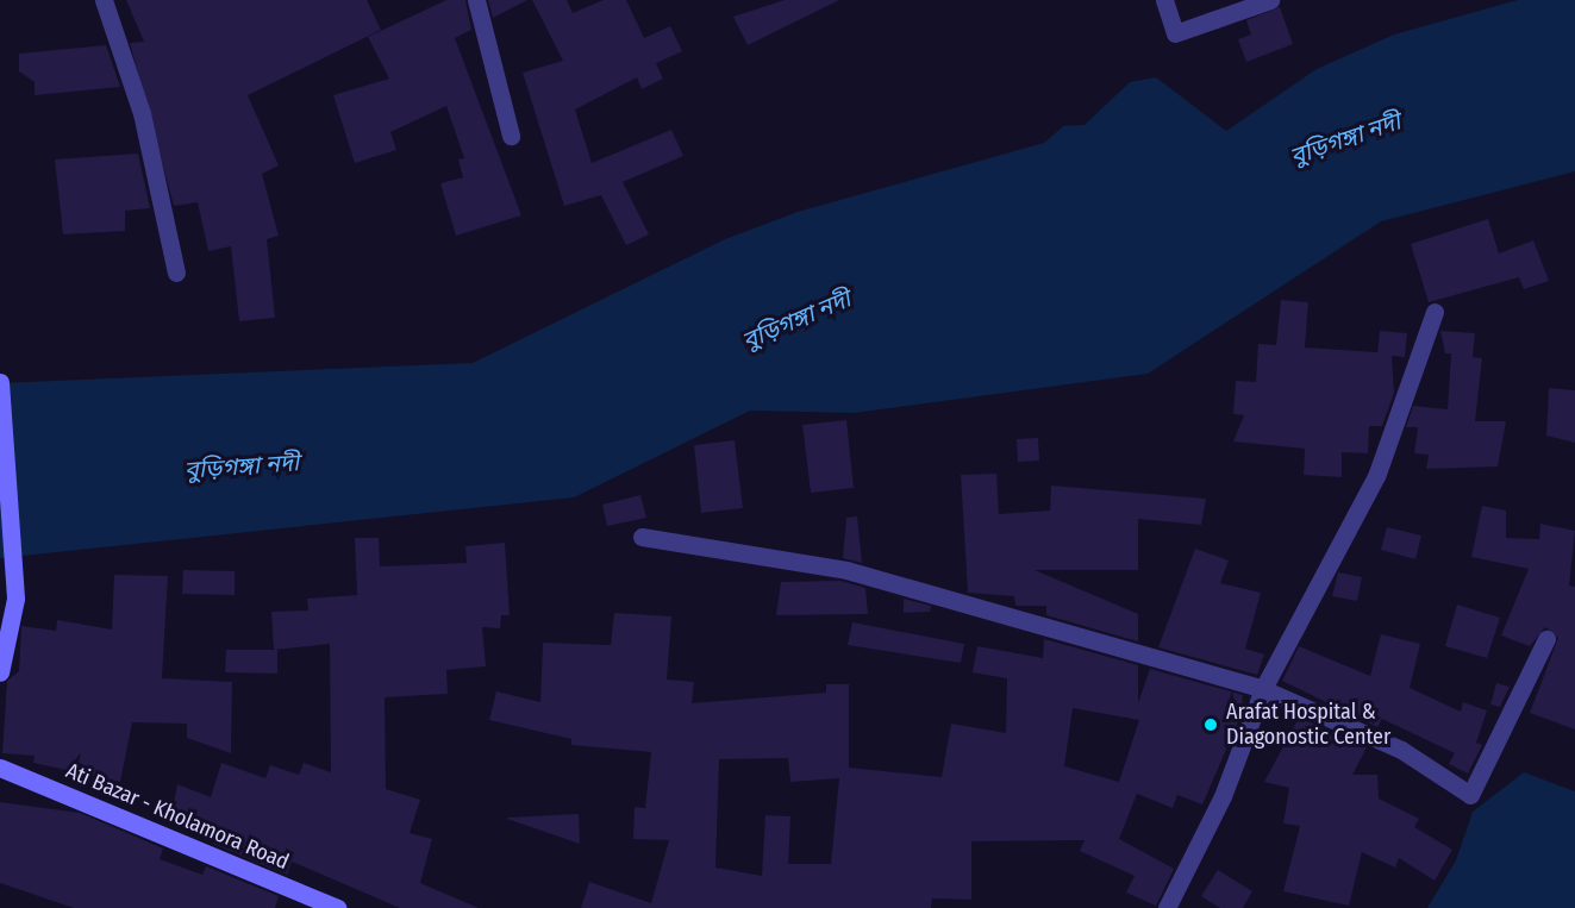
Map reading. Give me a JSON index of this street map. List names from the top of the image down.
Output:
{
  "streets": {
    "main road": ["Ati Bazar - Kholamora Road"]
  },
  "water": ["বুড়িগঙ্গা নদী"],
  "places": ["Arafat Hospital & Diagonostic Center"]
}
